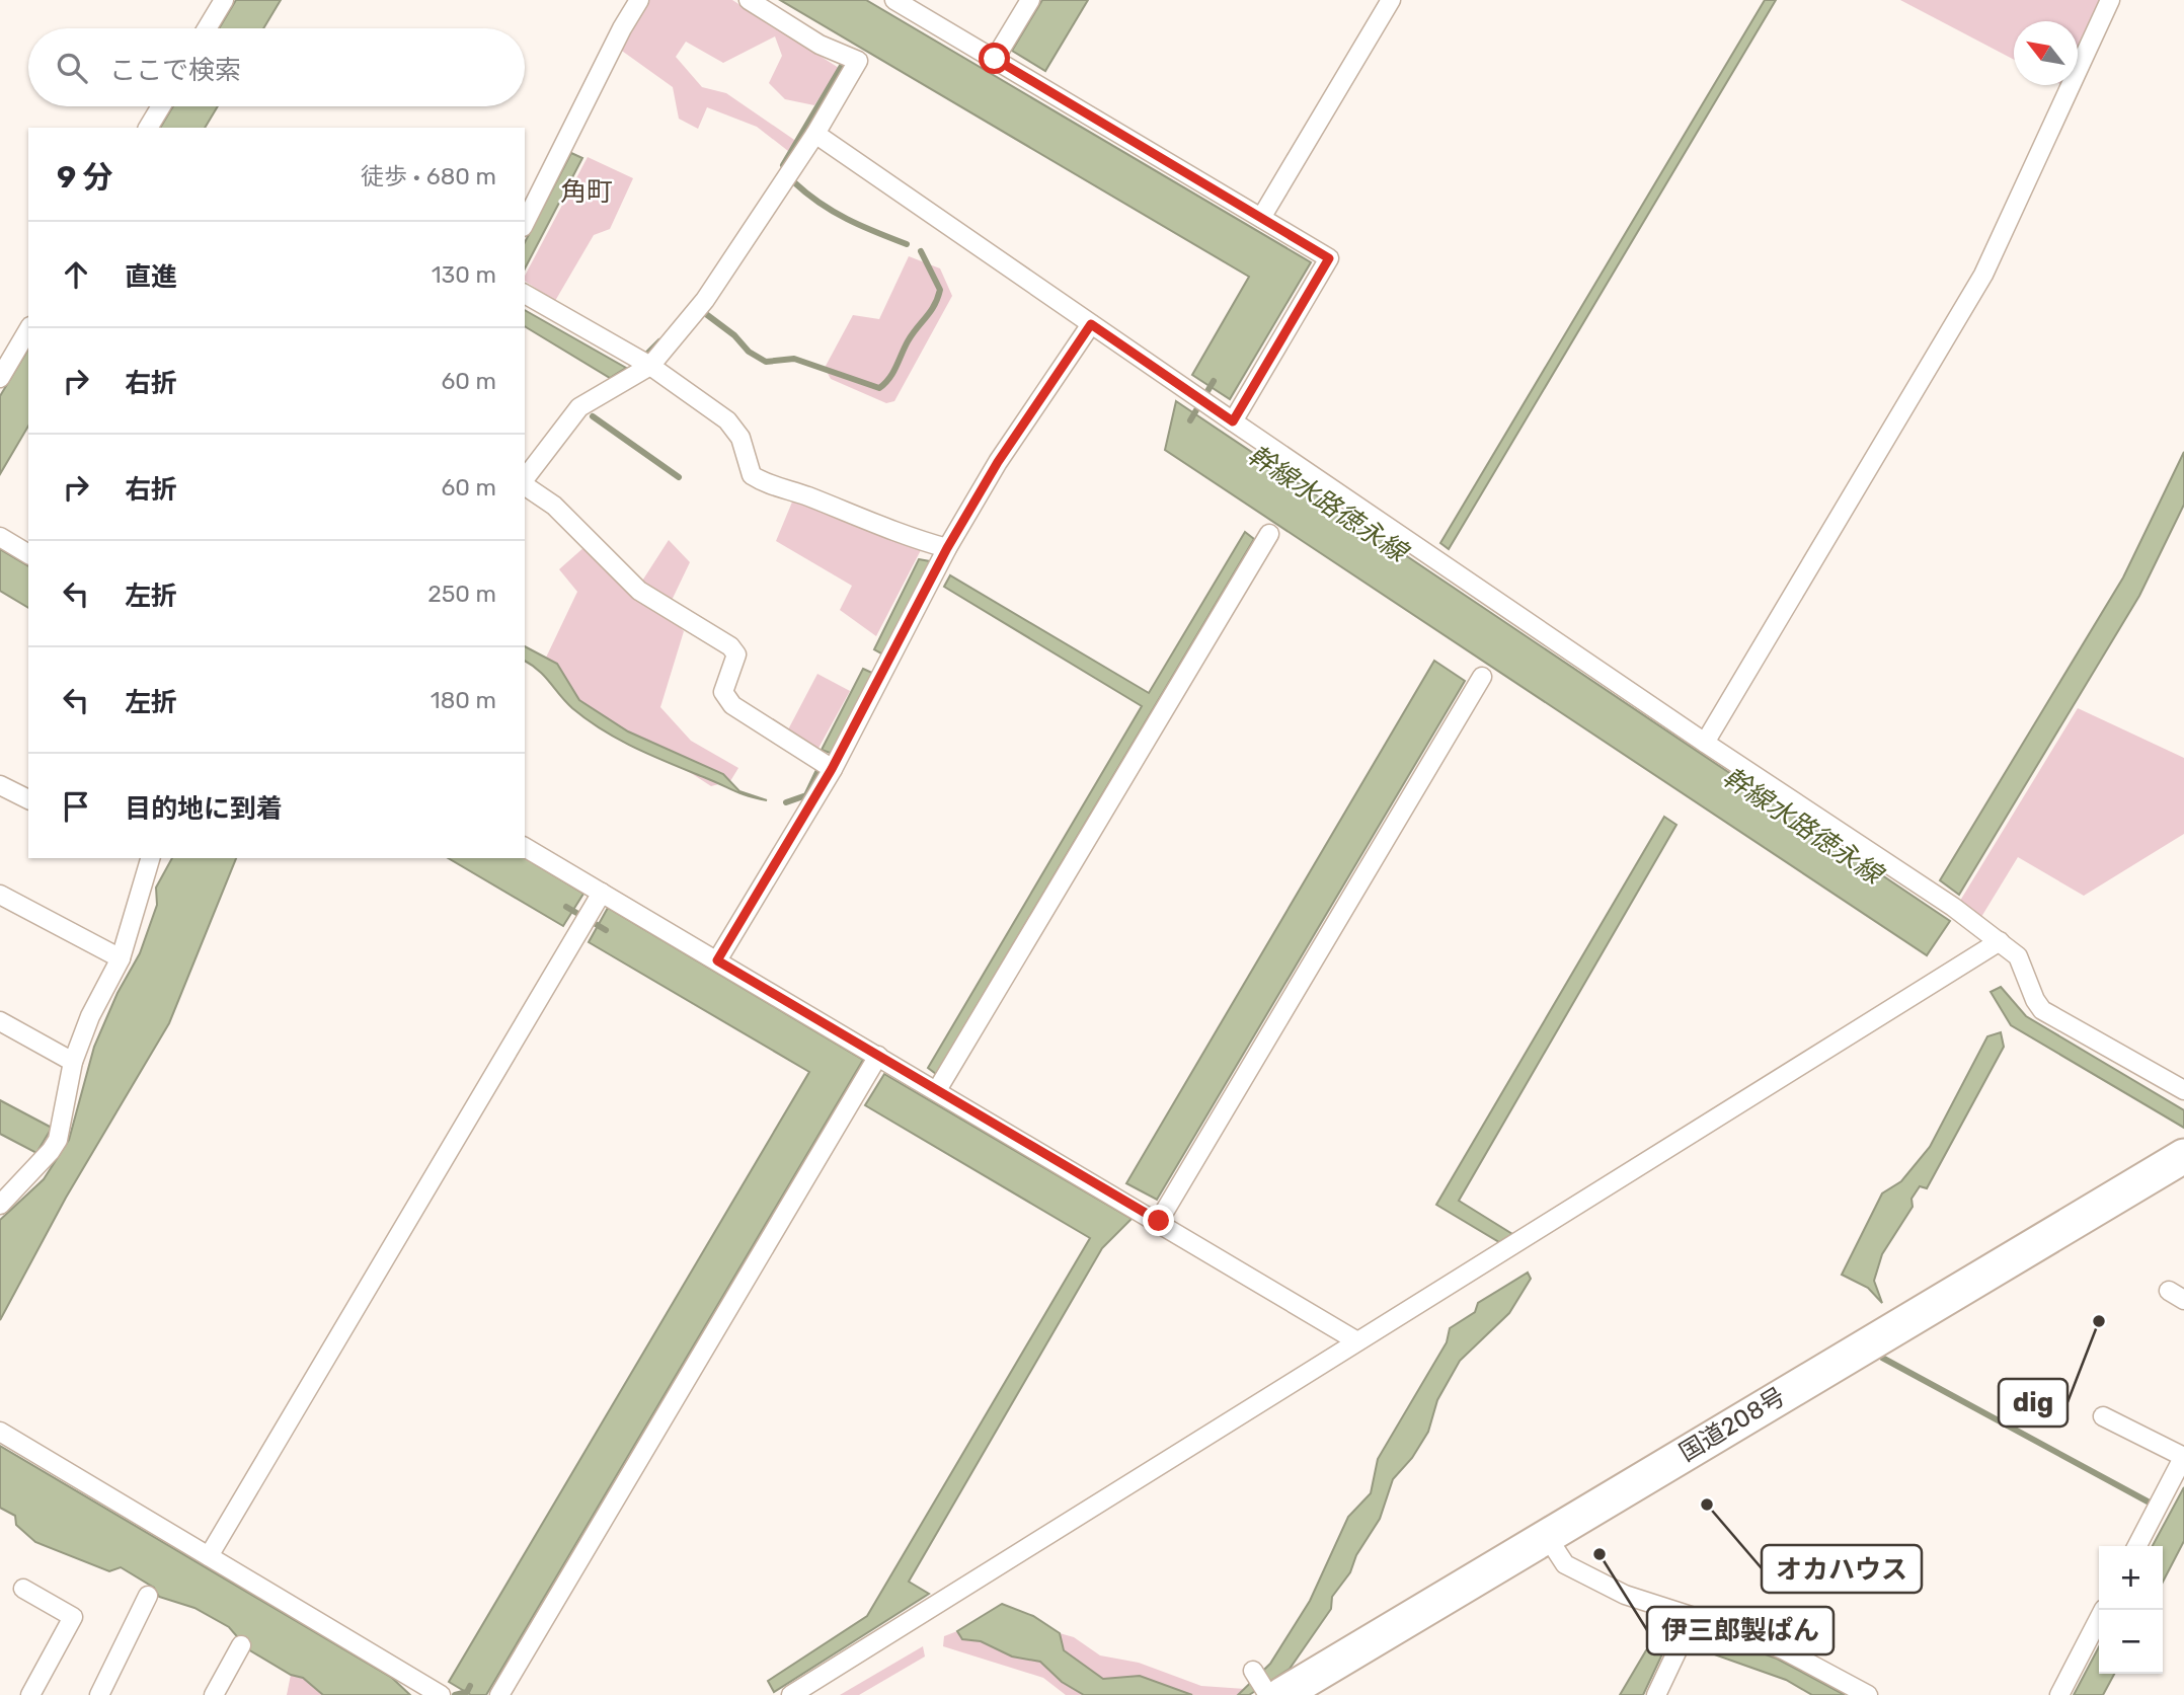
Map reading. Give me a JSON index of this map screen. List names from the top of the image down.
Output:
{
  "streets": {
    "highway": ["国道208号"]
  },
  "districts": ["角町"],
  "water": ["幹線水路徳永線"],
  "places": ["dig", "オカハウス", "伊三郎製ぱん"],
  "north": "top left",
  "page": {
    "search": "ここで検索",
    "heading": ["9 分", "徒歩 · 680 m"],
    "list": [
      ["直進", "130 m"],
      ["右折", "60 m"],
      ["右折", "60 m"],
      ["左折", "250 m"],
      ["左折", "180 m"],
      "目的地に到着"
    ],
    "map_buttons": ["+", "−"]
  }
}
